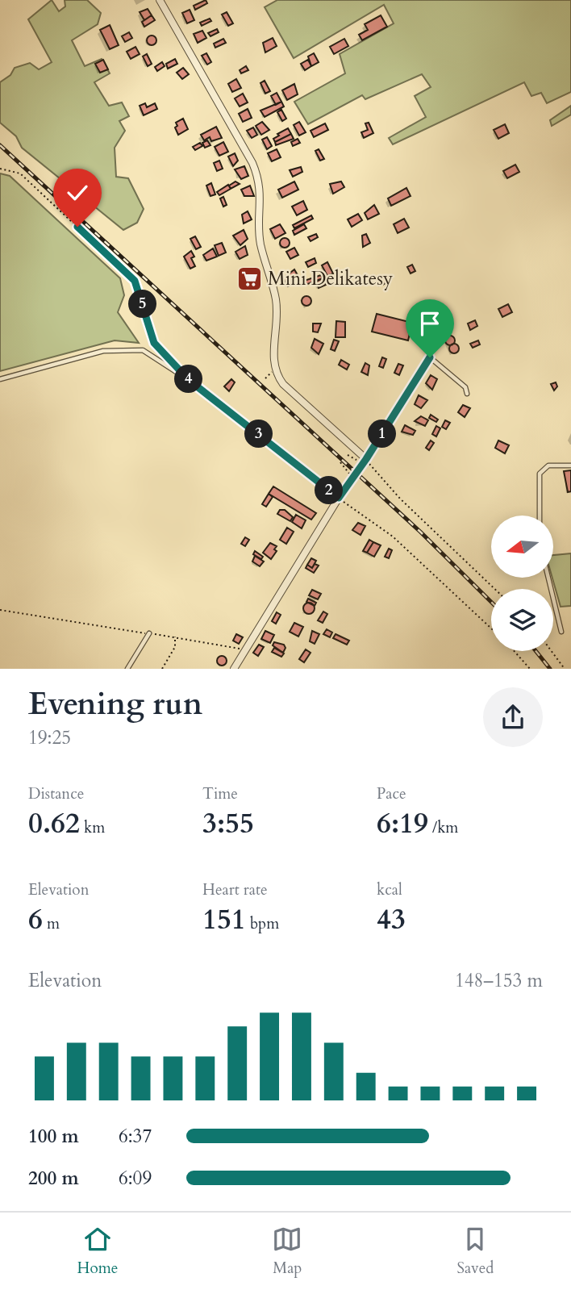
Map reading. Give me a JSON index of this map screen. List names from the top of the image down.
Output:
{
  "places": {
    "supermarket": ["Mini Delikatesy"]
  },
  "north": "left",
  "page": {
    "pins": [
      "5",
      "4",
      "1",
      "3",
      "2"
    ],
    "heading": ["Evening run", "19:25"],
    "stats": [
      ["Distance", "0.62 km"],
      ["Time", "3:55"],
      ["Pace", "6:19 /km"],
      ["Elevation", "6 m"],
      ["Heart rate", "151 bpm"],
      ["kcal", "43"]
    ],
    "chart": ["Elevation", "148–153 m"],
    "list": [
      {
        "name": "100 m",
        "note": "6:37"
      },
      {
        "name": "200 m",
        "note": "6:09"
      }
    ],
    "tabs": ["Home", "Map", "Saved"]
  }
}
